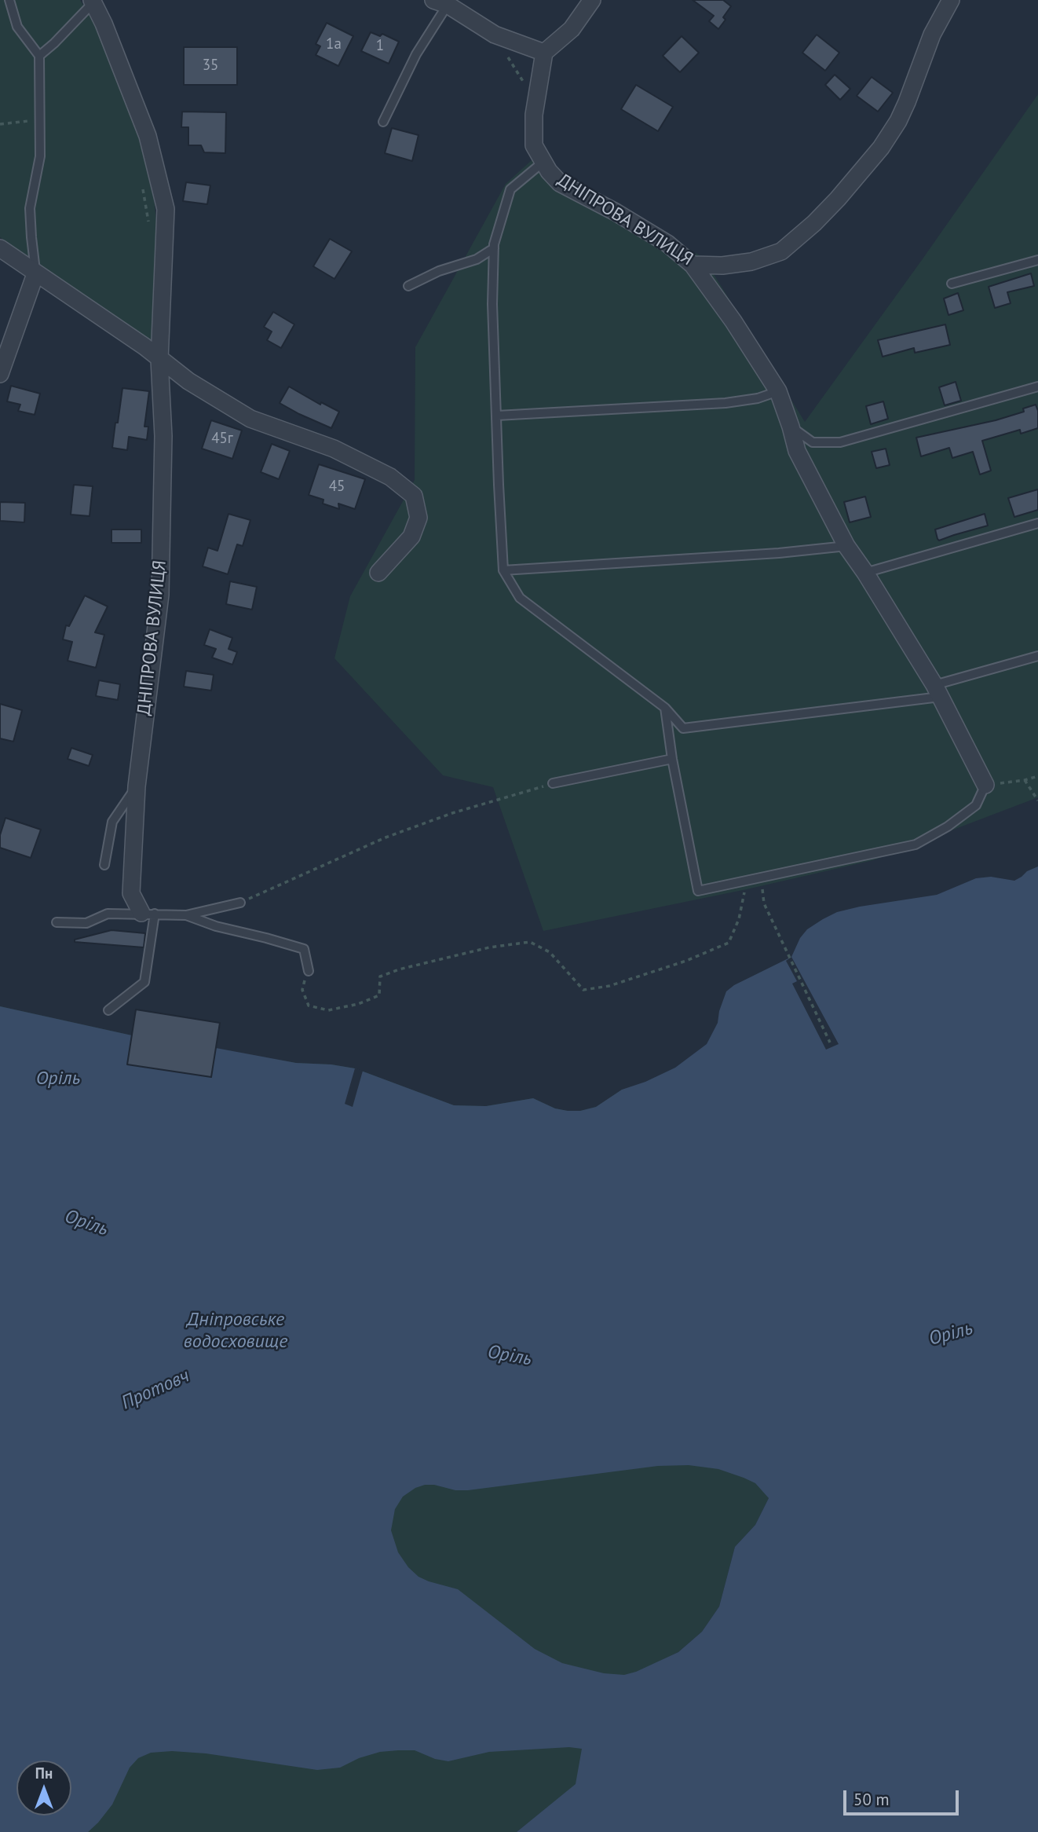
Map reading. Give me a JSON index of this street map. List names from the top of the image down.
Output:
{
  "streets": {
    "street": ["ДНІПРОВА ВУЛИЦЯ"]
  },
  "water": [
    "Орiль",
    "Оріль",
    "Дніпровське водосховище",
    "Протовч"
  ],
  "house_numbers": [
    "1а",
    "1",
    "35",
    "45г",
    "45"
  ],
  "scale_bar": "50 m",
  "north": "top"
}
